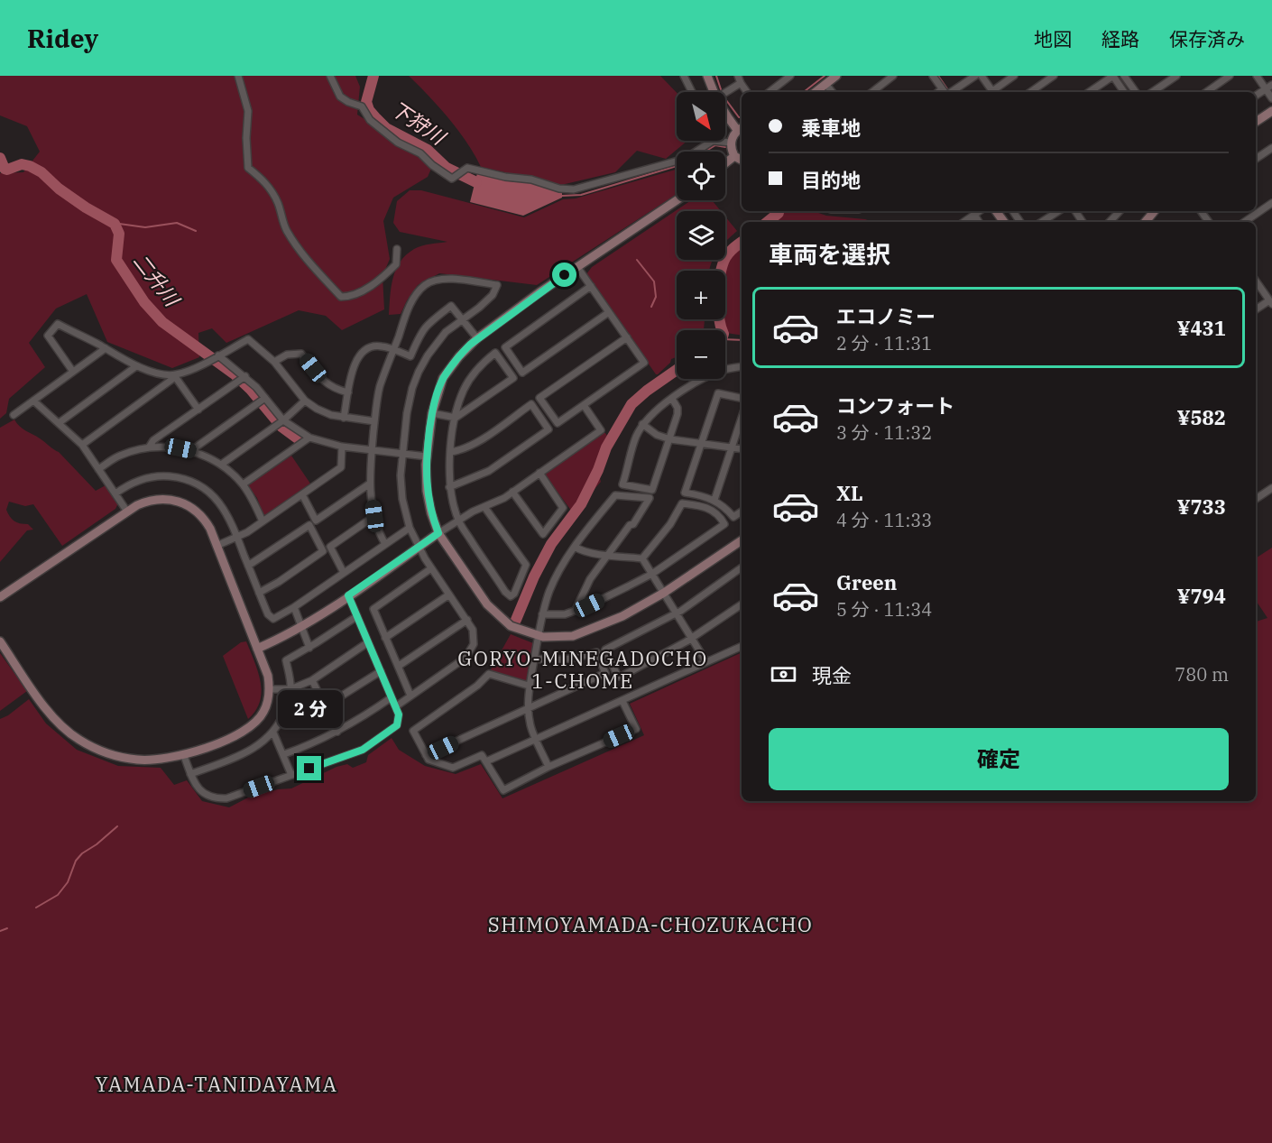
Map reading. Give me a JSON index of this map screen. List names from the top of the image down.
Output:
{
  "districts": ["GORYO-MINEGADOCHO 1-CHOME", "SHIMOYAMADA-CHOZUKACHO", "YAMADA-TANIDAYAMA"],
  "water": ["下狩川", "二升川"],
  "north": "bottom right",
  "page": {
    "header": "Ridey",
    "nav": ["地図", "経路", "保存済み"],
    "map_buttons": ["+", "−"],
    "banner": ["乗車地", "目的地"],
    "heading": "車両を選択",
    "list": [
      {
        "name": "エコノミー",
        "note": "2 分 · 11:31",
        "value": "¥431"
      },
      {
        "name": "コンフォート",
        "note": "3 分 · 11:32",
        "value": "¥582"
      },
      {
        "name": "XL",
        "note": "4 分 · 11:33",
        "value": "¥733"
      },
      {
        "name": "Green",
        "note": "5 分 · 11:34",
        "value": "¥794"
      }
    ],
    "pay": ["現金", "780 m"],
    "bubble": "2 分",
    "buttons": "確定"
  }
}
